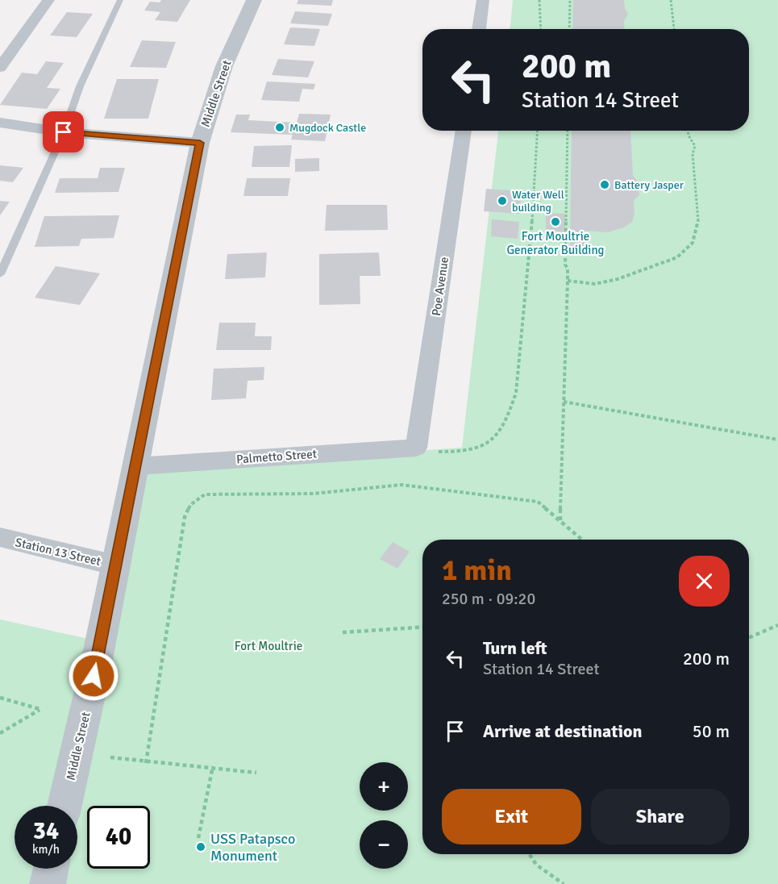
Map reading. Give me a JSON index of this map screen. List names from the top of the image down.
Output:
{
  "streets": {
    "street": [
      "Middle Street",
      "Poe Avenue",
      "Palmetto Street",
      "Station 13 Street"
    ]
  },
  "crossings": [
    ["Middle Street", "Palmetto Street"],
    ["Middle Street", "Station 13 Street"],
    ["Poe Avenue", "Palmetto Street"]
  ],
  "parks": ["Fort Moultrie"],
  "places": [
    "Mugdock Castle",
    "Battery Jasper",
    "Water Well building",
    "Fort Moultrie Generator Building",
    "USS Patapsco Monument"
  ],
  "page": {
    "turn": ["200 m", "Station 14 Street"],
    "heading": ["1 min", "250 m · 09:20"],
    "list": [
      {
        "name": "Turn left",
        "note": "Station 14 Street",
        "value": "200 m"
      },
      {
        "name": "Arrive at destination",
        "value": "50 m"
      }
    ],
    "map_buttons": ["+", "−"],
    "buttons": ["Exit", "Share"],
    "speed": "34 km/h",
    "limit": "40"
  }
}
